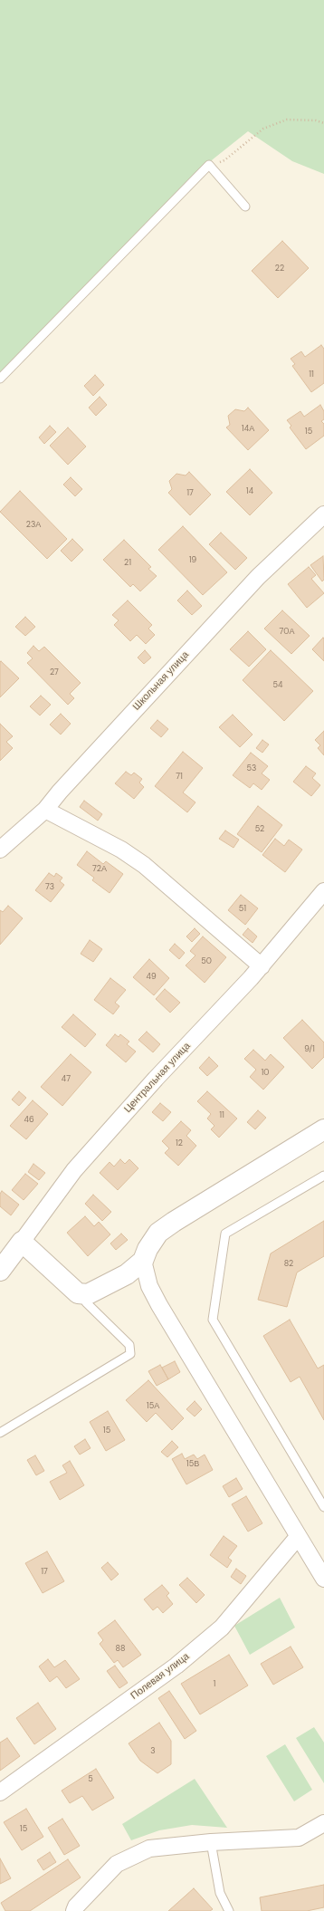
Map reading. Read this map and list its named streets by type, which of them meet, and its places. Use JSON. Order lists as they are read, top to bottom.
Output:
{
  "streets": {
    "street": ["Школьная улица", "Центральная улица", "Полевая улица"]
  },
  "house_numbers": [
    "22",
    "11",
    "14А",
    "15",
    "14",
    "17",
    "23А",
    "19",
    "21",
    "70А",
    "27",
    "54",
    "53",
    "71",
    "52",
    "72А",
    "73",
    "51",
    "50",
    "49",
    "9/1",
    "10",
    "47",
    "11",
    "46",
    "12",
    "82",
    "15А",
    "15",
    "15В",
    "17",
    "88",
    "1",
    "3",
    "5",
    "15"
  ]
}
